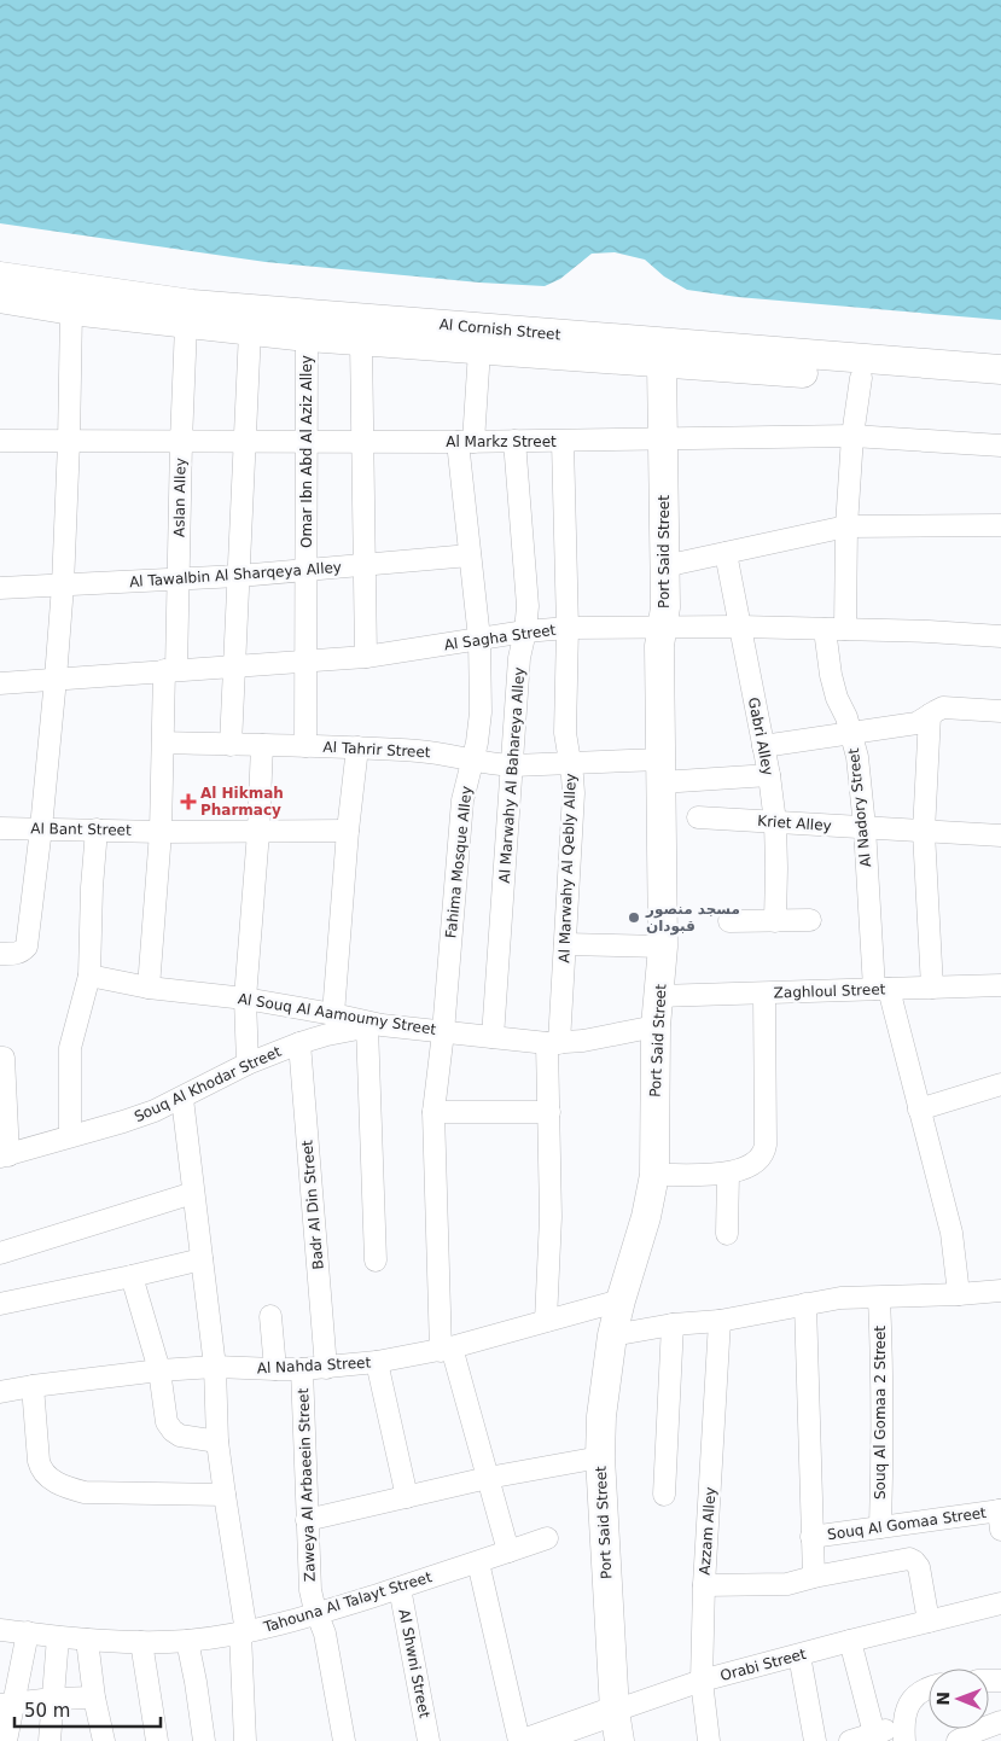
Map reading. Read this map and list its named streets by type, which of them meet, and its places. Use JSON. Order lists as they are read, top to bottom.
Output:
{
  "streets": {
    "main road": ["Al Cornish Street", "Port Said Street", "Orabi Street"],
    "street": [
      "Al Markz Street",
      "Omar Ibn Abd Al Aziz Alley",
      "Aslan Alley",
      "Al Tawalbin Al Sharqeya Alley",
      "Al Sagha Street",
      "Gabri Alley",
      "Al Tahrir Street",
      "Al Marwahy Al Bahareya Alley",
      "Al Nadory Street",
      "Kriet Alley",
      "Al Bant Street",
      "Fahima Mosque Alley",
      "Al Marwahy Al Qebly Alley",
      "Zaghloul Street",
      "Al Souq Al Aamoumy Street",
      "Souq Al Khodar Street",
      "Badr Al Din Street",
      "Al Nahda Street",
      "Souq Al Gomaa 2 Street",
      "Zaweya Al Arbaeein Street",
      "Souq Al Gomaa Street",
      "Azzam Alley",
      "Tahouna Al Talayt Street",
      "Al Shwni Street"
    ]
  },
  "crossings": [
    ["Al Cornish Street", "Omar Ibn Abd Al Aziz Alley"],
    ["Al Cornish Street", "Aslan Alley"],
    ["Al Cornish Street", "Port Said Street"],
    ["Al Cornish Street", "Al Nadory Street"],
    ["Al Cornish Street", "Fahima Mosque Alley"],
    ["Al Markz Street", "Omar Ibn Abd Al Aziz Alley"],
    ["Al Markz Street", "Aslan Alley"],
    ["Al Markz Street", "Port Said Street"],
    ["Al Markz Street", "Al Marwahy Al Bahareya Alley"],
    ["Al Markz Street", "Al Nadory Street"],
    ["Al Markz Street", "Fahima Mosque Alley"],
    ["Al Markz Street", "Al Marwahy Al Qebly Alley"],
    ["Omar Ibn Abd Al Aziz Alley", "Al Tawalbin Al Sharqeya Alley"],
    ["Omar Ibn Abd Al Aziz Alley", "Al Sagha Street"],
    ["Omar Ibn Abd Al Aziz Alley", "Al Tahrir Street"],
    ["Aslan Alley", "Al Tawalbin Al Sharqeya Alley"],
    ["Aslan Alley", "Al Sagha Street"],
    ["Aslan Alley", "Al Tahrir Street"],
    ["Aslan Alley", "Al Bant Street"],
    ["Aslan Alley", "Al Souq Al Aamoumy Street"],
    ["Port Said Street", "Al Sagha Street"],
    ["Port Said Street", "Al Tahrir Street"],
    ["Port Said Street", "Zaghloul Street"],
    ["Port Said Street", "Al Souq Al Aamoumy Street"],
    ["Port Said Street", "Al Nahda Street"],
    ["Port Said Street", "Orabi Street"],
    ["Al Tawalbin Al Sharqeya Alley", "Fahima Mosque Alley"],
    ["Al Sagha Street", "Gabri Alley"],
    ["Al Sagha Street", "Al Marwahy Al Bahareya Alley"],
    ["Al Sagha Street", "Al Nadory Street"],
    ["Al Sagha Street", "Fahima Mosque Alley"],
    ["Al Sagha Street", "Al Marwahy Al Qebly Alley"],
    ["Gabri Alley", "Al Tahrir Street"],
    ["Gabri Alley", "Kriet Alley"],
    ["Al Tahrir Street", "Al Marwahy Al Bahareya Alley"],
    ["Al Tahrir Street", "Fahima Mosque Alley"],
    ["Al Tahrir Street", "Al Marwahy Al Qebly Alley"],
    ["Al Marwahy Al Bahareya Alley", "Al Souq Al Aamoumy Street"],
    ["Al Nadory Street", "Kriet Alley"],
    ["Al Nadory Street", "Zaghloul Street"],
    ["Fahima Mosque Alley", "Al Souq Al Aamoumy Street"],
    ["Fahima Mosque Alley", "Al Nahda Street"],
    ["Fahima Mosque Alley", "Tahouna Al Talayt Street"],
    ["Al Marwahy Al Qebly Alley", "Al Souq Al Aamoumy Street"],
    ["Al Marwahy Al Qebly Alley", "Al Nahda Street"],
    ["Al Souq Al Aamoumy Street", "Souq Al Khodar Street"],
    ["Souq Al Khodar Street", "Badr Al Din Street"],
    ["Badr Al Din Street", "Al Nahda Street"],
    ["Al Nahda Street", "Zaweya Al Arbaeein Street"],
    ["Souq Al Gomaa 2 Street", "Souq Al Gomaa Street"],
    ["Zaweya Al Arbaeein Street", "Tahouna Al Talayt Street"],
    ["Azzam Alley", "Orabi Street"],
    ["Tahouna Al Talayt Street", "Al Shwni Street"]
  ],
  "places": {
    "health": ["Al Hikmah Pharmacy"],
    "other": ["مسجد منصور قبودان"]
  },
  "scale_bar": "50 m",
  "north": "left"
}
